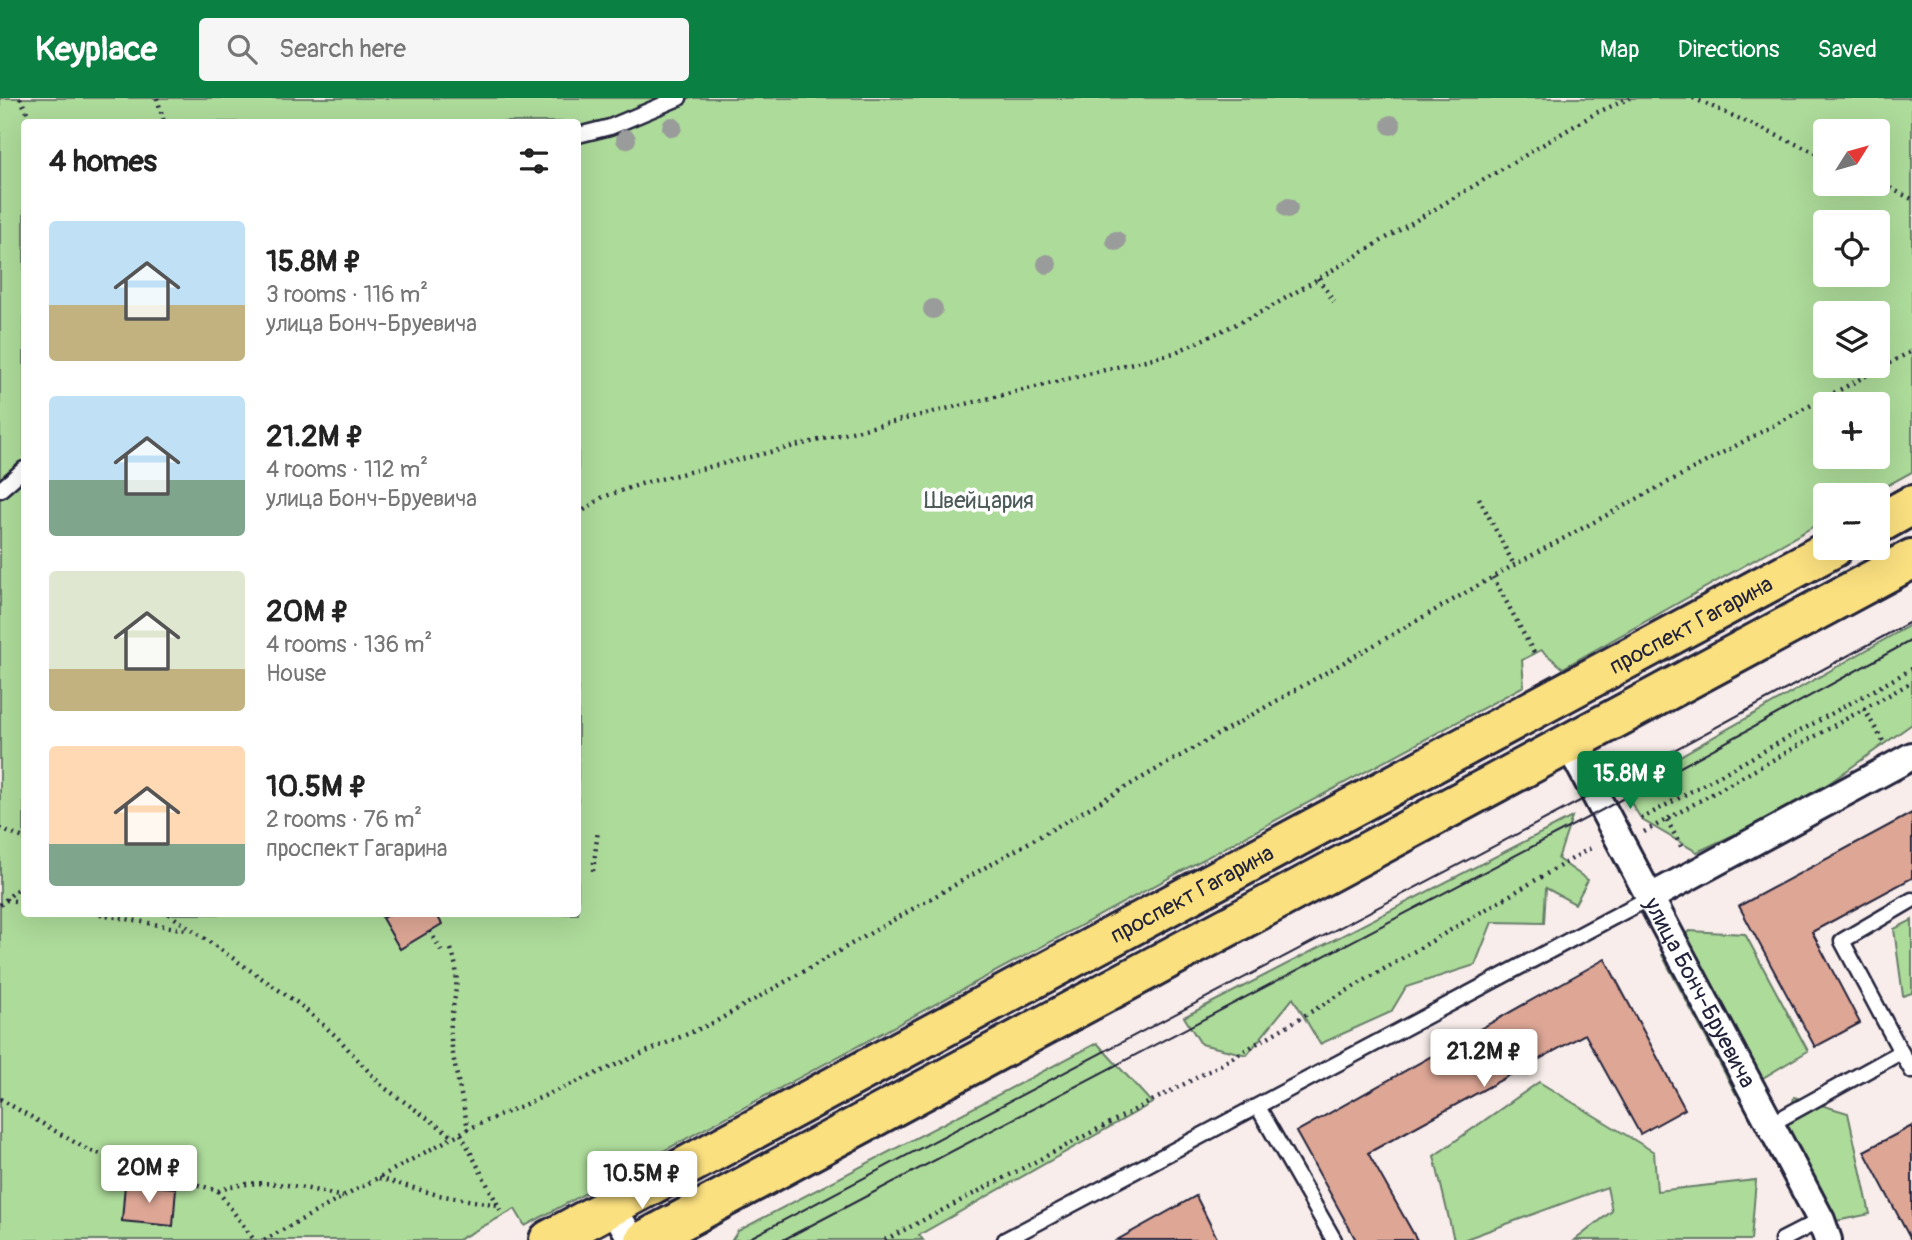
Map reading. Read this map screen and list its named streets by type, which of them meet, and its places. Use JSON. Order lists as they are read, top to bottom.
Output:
{
  "streets": {
    "main road": ["проспект Гагарина"],
    "street": ["улица Бонч-Бруевича"]
  },
  "crossings": [
    ["проспект Гагарина", "улица Бонч-Бруевича"]
  ],
  "parks": ["Швейцария"],
  "north": "top right",
  "page": {
    "header": "Keyplace",
    "search": "Search here",
    "nav": ["Map", "Directions", "Saved"],
    "map_buttons": ["+", "−"],
    "heading": "4 homes",
    "list": [
      {
        "name": "15.8M ₽",
        "note": "3 rooms · 116 m² · улица Бонч-Бруевича"
      },
      {
        "name": "21.2M ₽",
        "note": "4 rooms · 112 m² · улица Бонч-Бруевича"
      },
      {
        "name": "20M ₽",
        "note": "4 rooms · 136 m² · House"
      },
      {
        "name": "10.5M ₽",
        "note": "2 rooms · 76 m² · проспект Гагарина"
      }
    ],
    "price": [
      "15.8M ₽",
      "21.2M ₽",
      "20M ₽",
      "10.5M ₽"
    ]
  }
}
